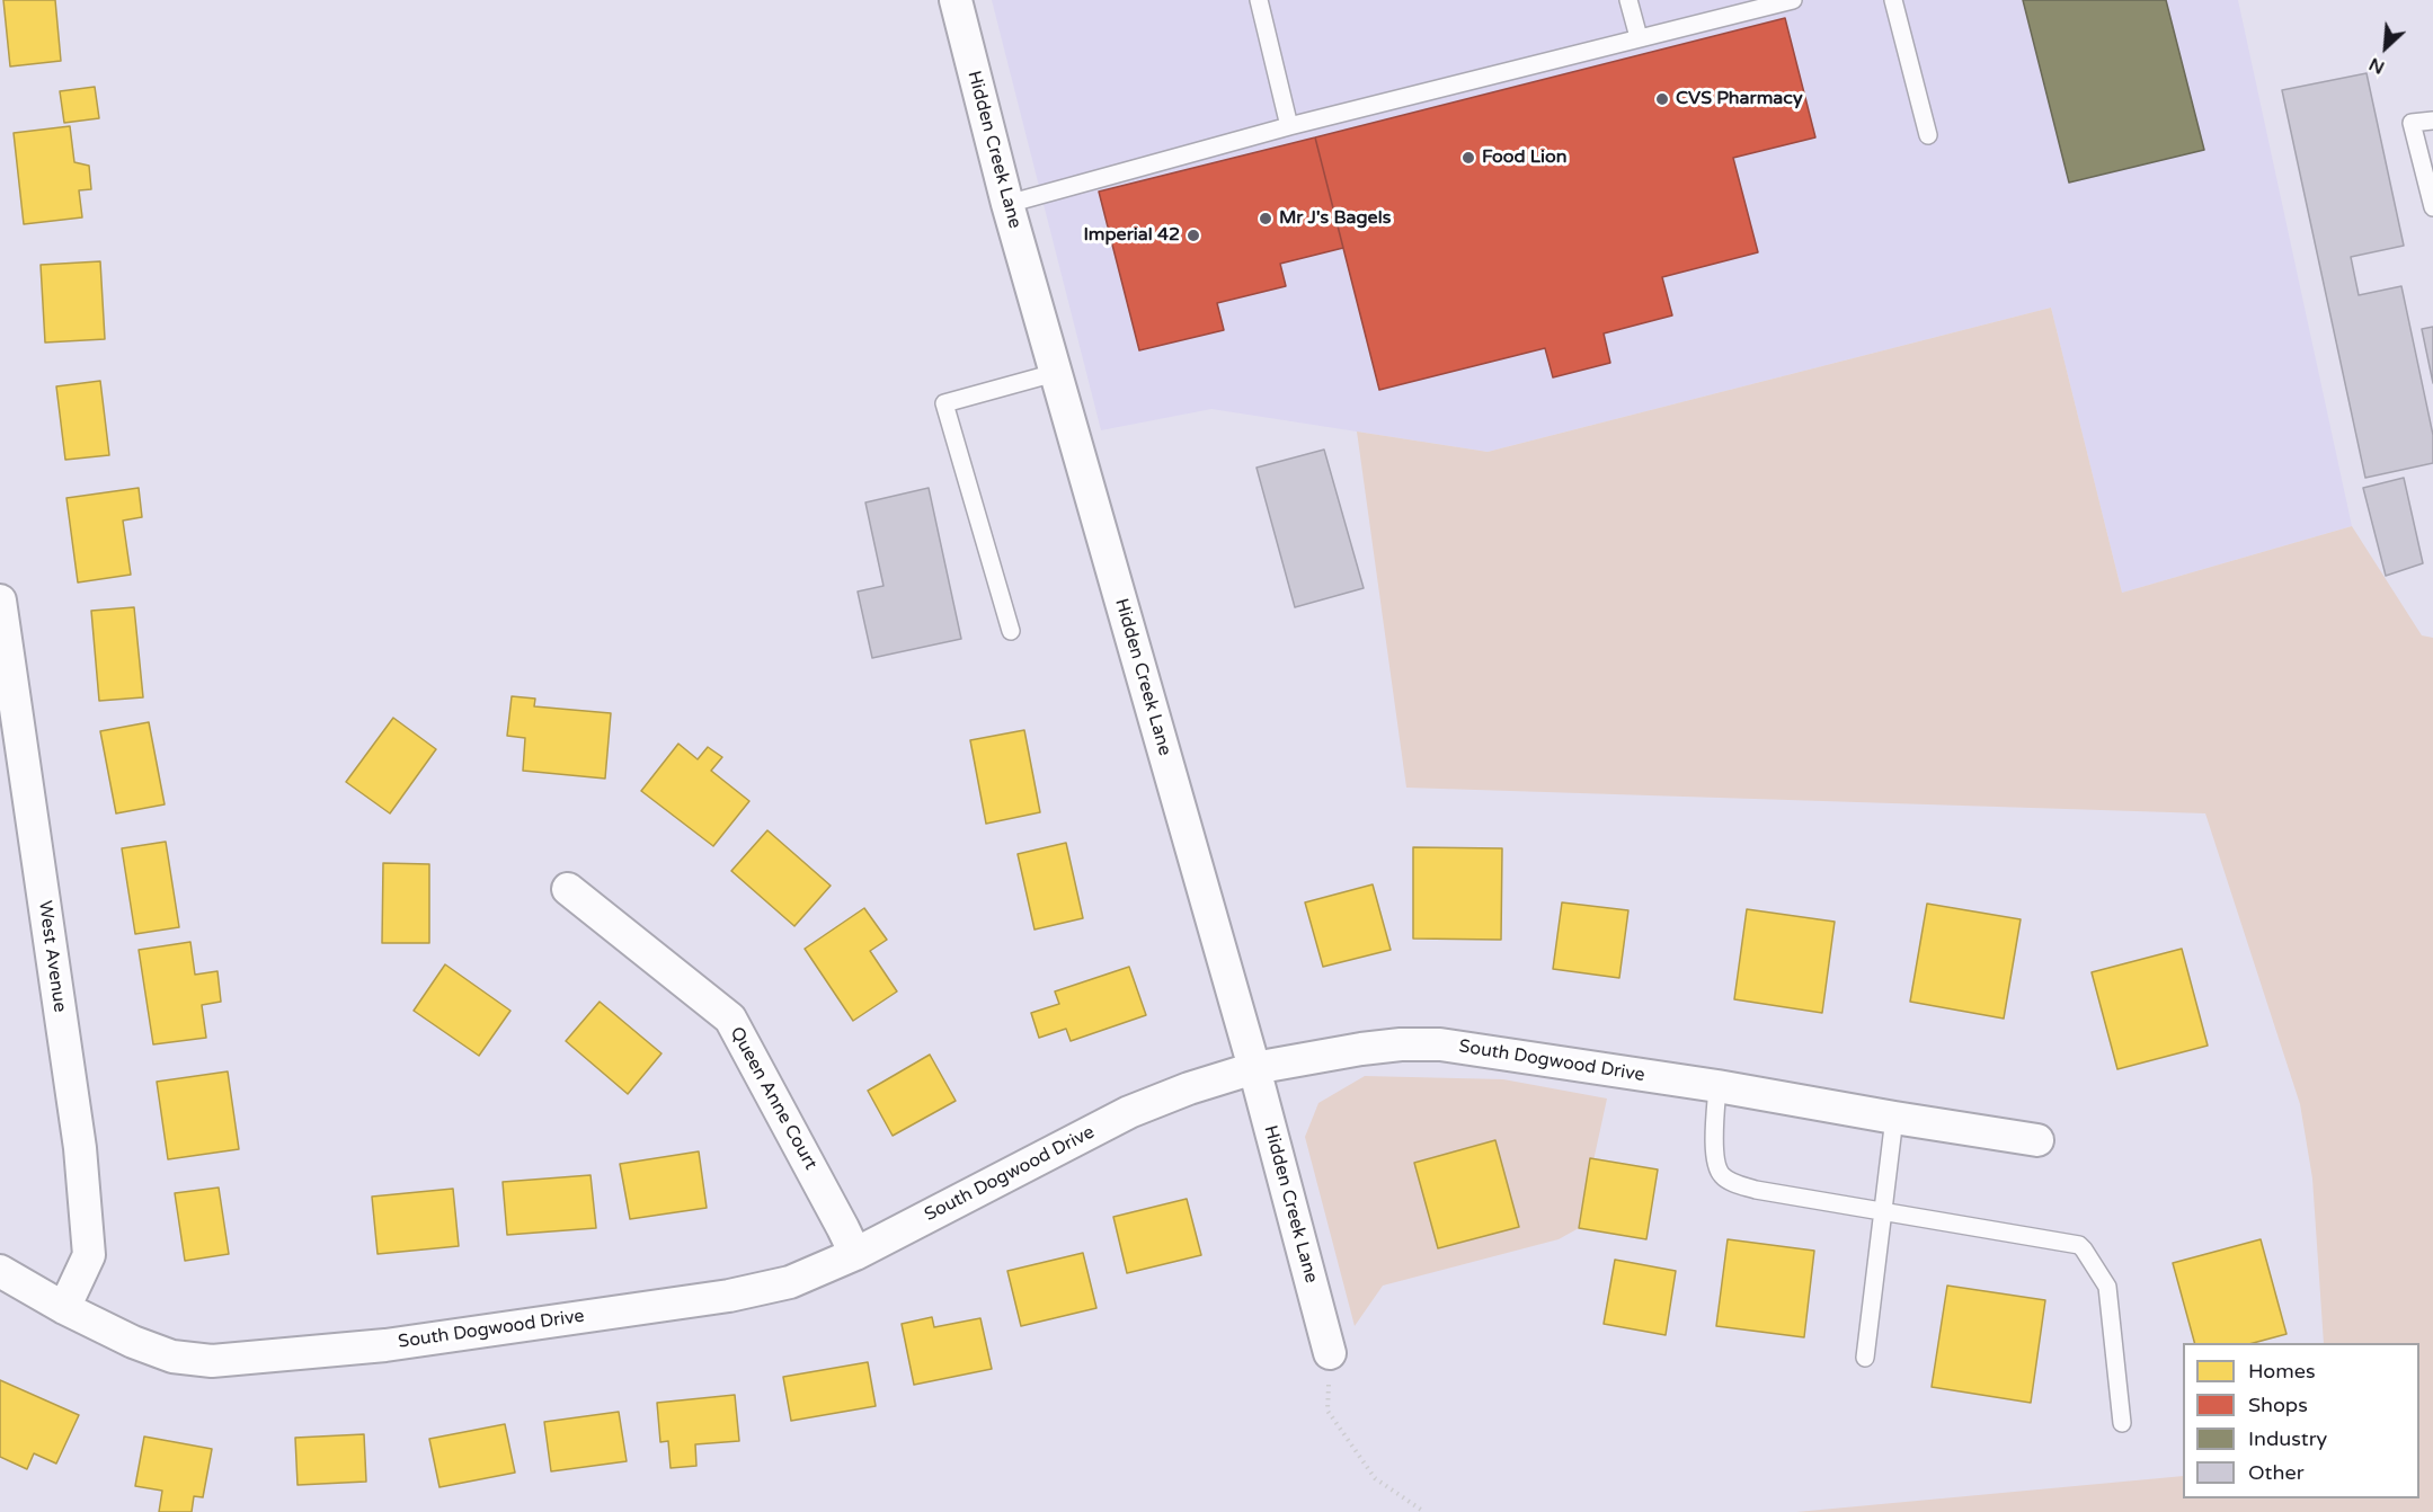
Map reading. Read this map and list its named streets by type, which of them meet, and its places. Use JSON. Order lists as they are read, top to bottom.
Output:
{
  "streets": {
    "street": [
      "Hidden Creek Lane",
      "West Avenue",
      "South Dogwood Drive",
      "Queen Anne Court"
    ]
  },
  "crossings": [
    ["Hidden Creek Lane", "South Dogwood Drive"],
    ["West Avenue", "South Dogwood Drive"],
    ["South Dogwood Drive", "Queen Anne Court"]
  ],
  "places": [
    "CVS Pharmacy",
    "Food Lion",
    "Mr J's Bagels",
    "Imperial 42"
  ],
  "legend": [
    "Homes",
    "Shops",
    "Industry",
    "Other"
  ],
  "north": "bottom left"
}
